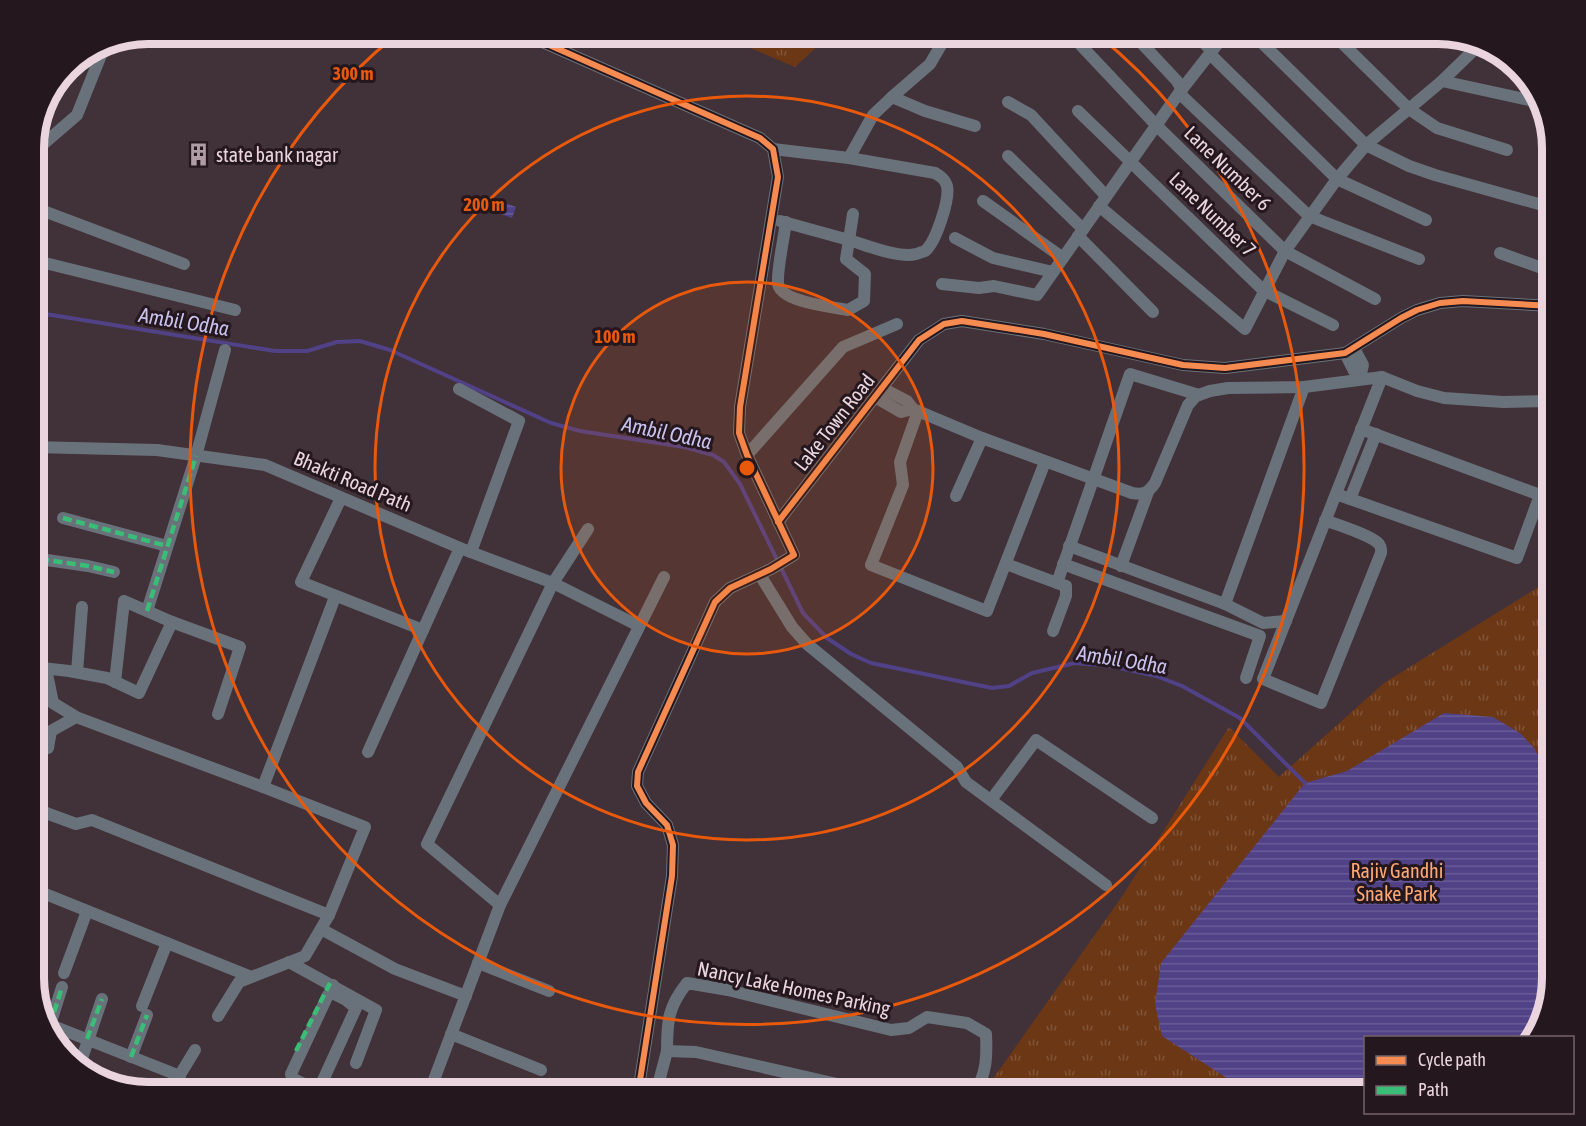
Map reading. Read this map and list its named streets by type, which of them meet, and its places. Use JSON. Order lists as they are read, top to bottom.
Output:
{
  "streets": {
    "street": [
      "Lane Number 6",
      "Lane Number 7",
      "Lake Town Road",
      "Bhakti Road Path",
      "Nancy Lake Homes Parking"
    ]
  },
  "water": ["Ambil Odha"],
  "parks": ["Rajiv Gandhi Snake Park"],
  "places": {
    "building": ["state bank nagar"]
  },
  "legend": ["Cycle path", "Path"],
  "rings": ["300 m", "200 m", "100 m"]
}
